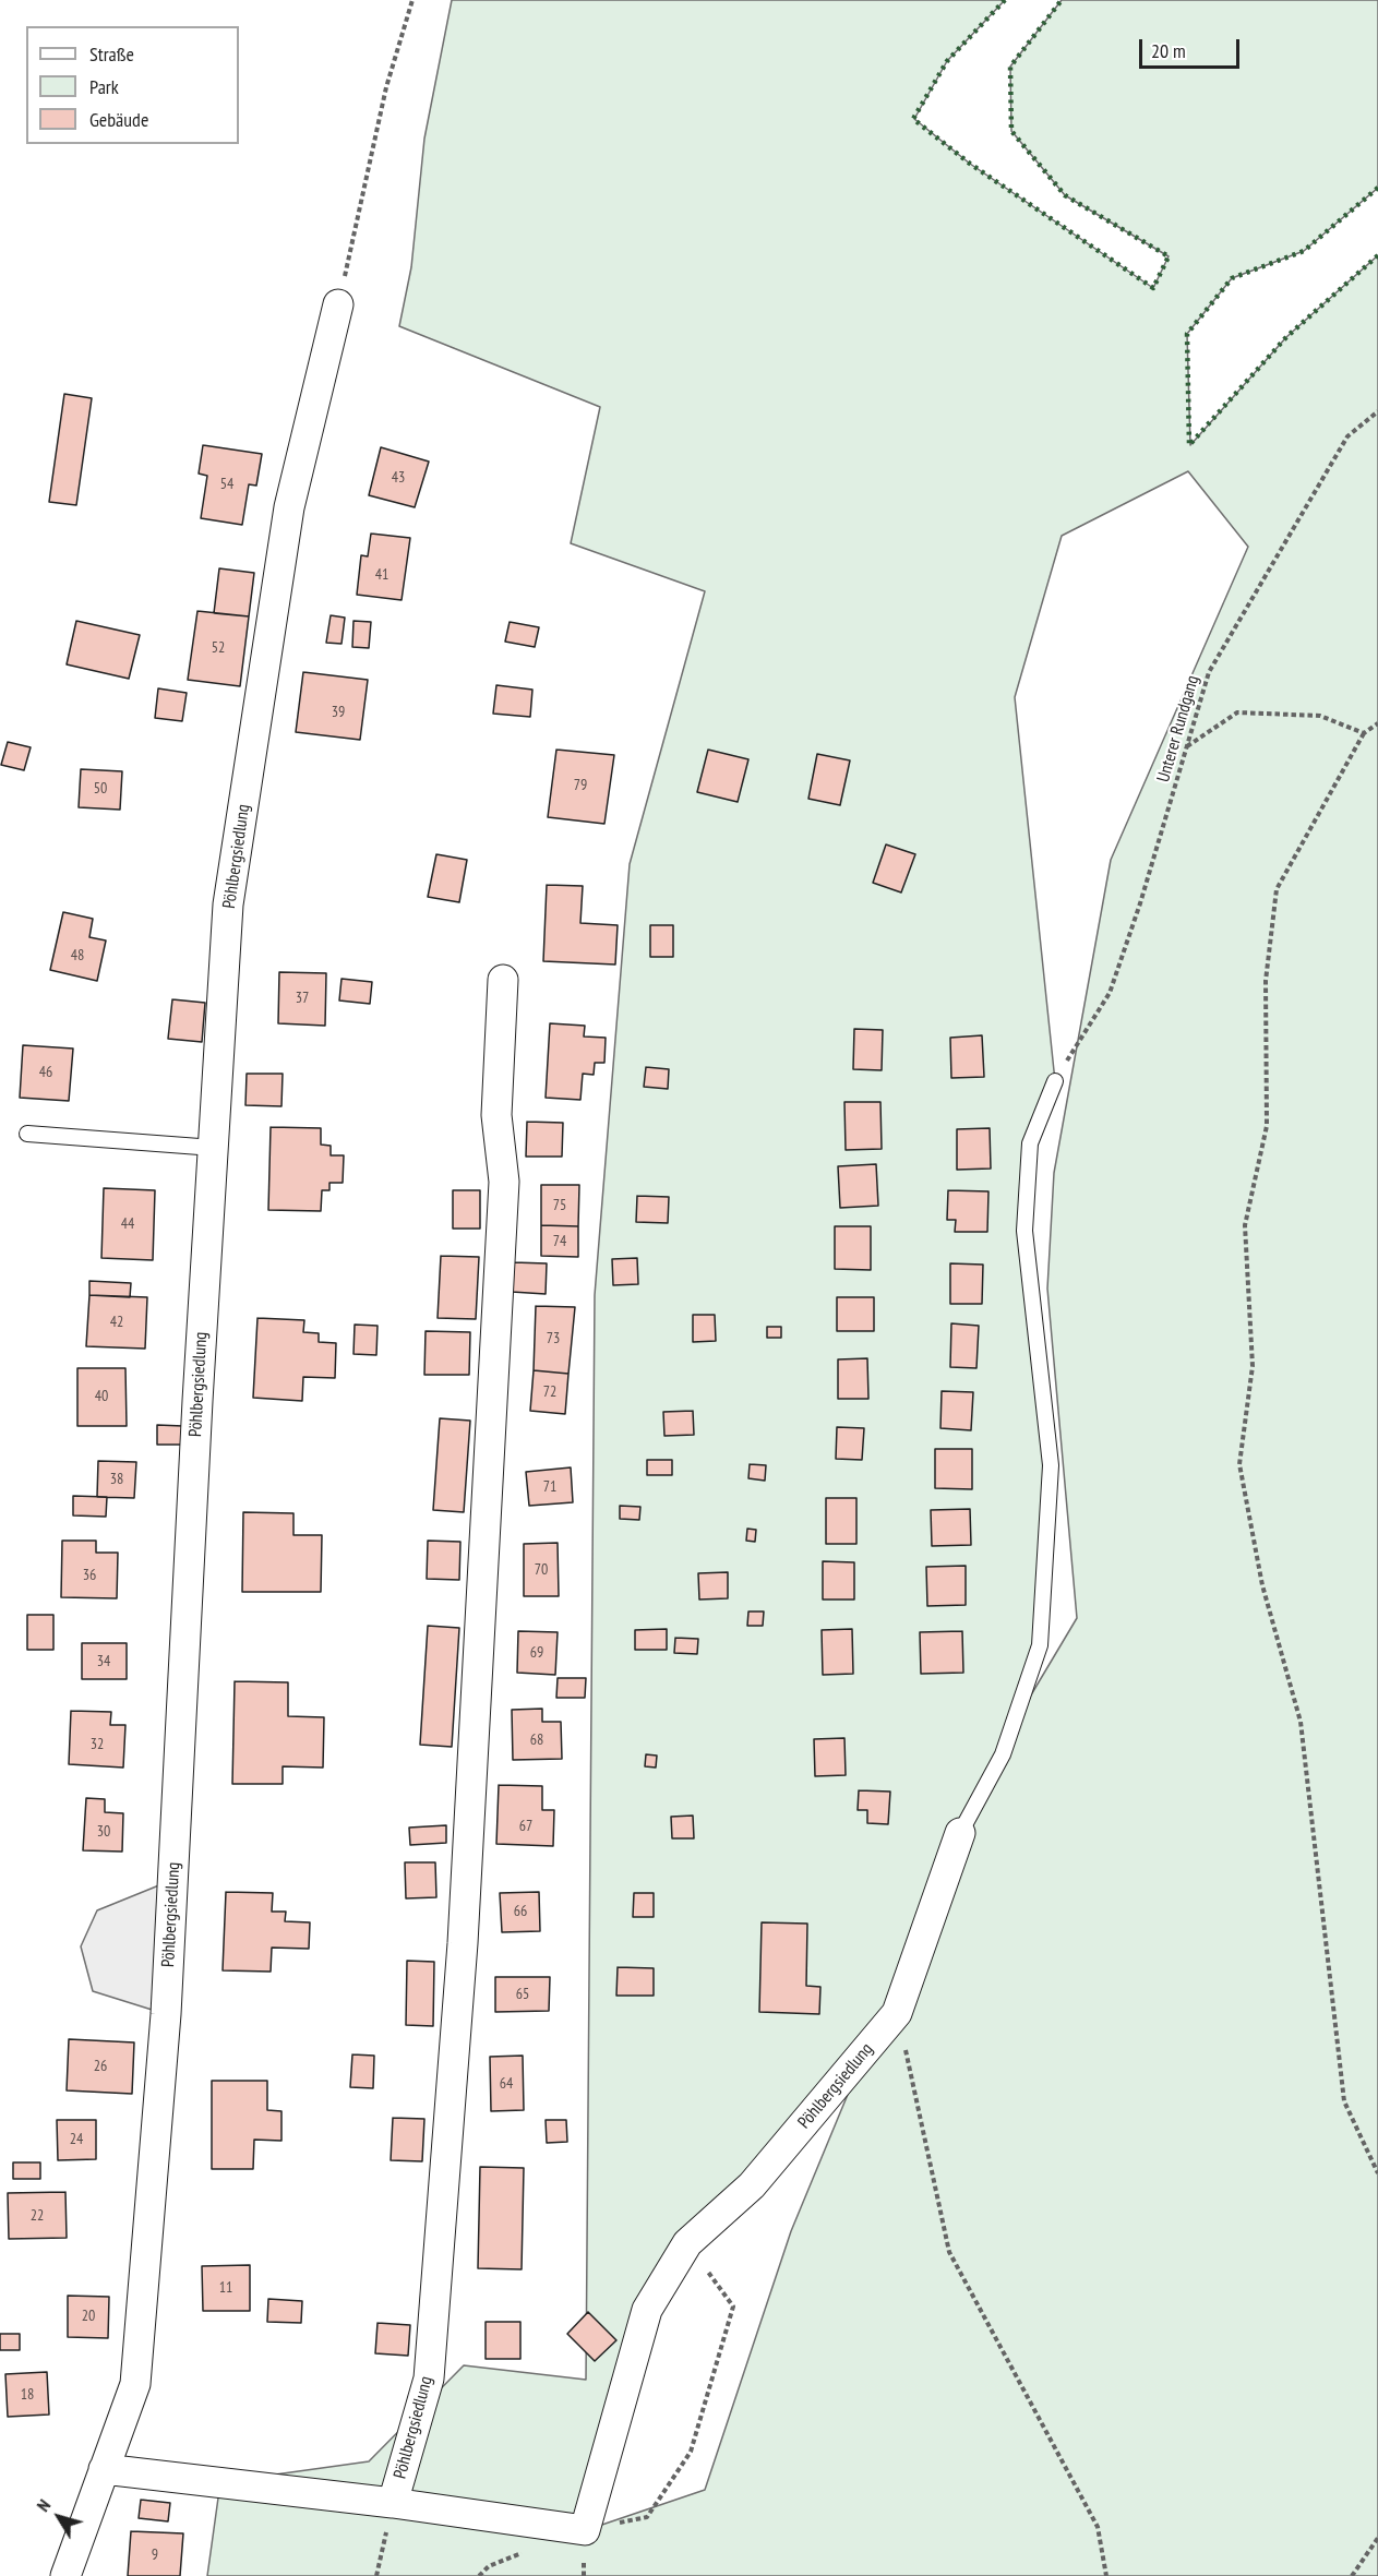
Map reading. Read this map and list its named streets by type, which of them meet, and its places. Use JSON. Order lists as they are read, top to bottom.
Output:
{
  "streets": {
    "street": ["Pöhlbergsiedlung"],
    "path": ["Unterer Rundgang"]
  },
  "house_numbers": [
    "43",
    "54",
    "41",
    "52",
    "39",
    "79",
    "50",
    "48",
    "37",
    "46",
    "75",
    "44",
    "74",
    "42",
    "73",
    "72",
    "40",
    "38",
    "71",
    "70",
    "36",
    "69",
    "34",
    "68",
    "32",
    "67",
    "30",
    "66",
    "65",
    "26",
    "64",
    "24",
    "22",
    "11",
    "20",
    "18",
    "9"
  ],
  "legend": ["Straße", "Park", "Gebäude"],
  "scale_bar": "20 m",
  "north": "top left"
}
